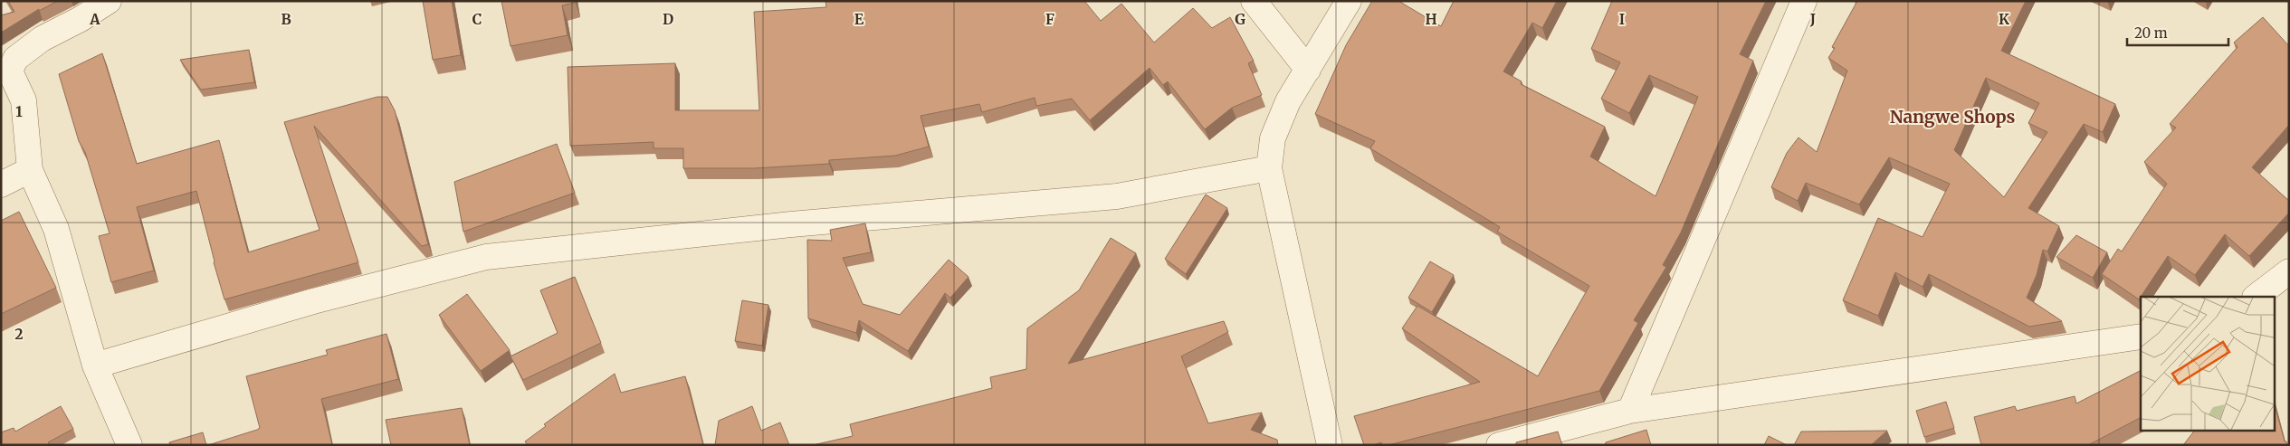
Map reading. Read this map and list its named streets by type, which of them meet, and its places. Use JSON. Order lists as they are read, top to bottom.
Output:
{
  "districts": ["Nangwe Shops"],
  "scale_bar": "20 m",
  "grid": {
    "columns": [
      "A",
      "B",
      "C",
      "D",
      "E",
      "F",
      "G",
      "H",
      "I",
      "J",
      "K"
    ],
    "rows": ["1", "2"]
  }
}
